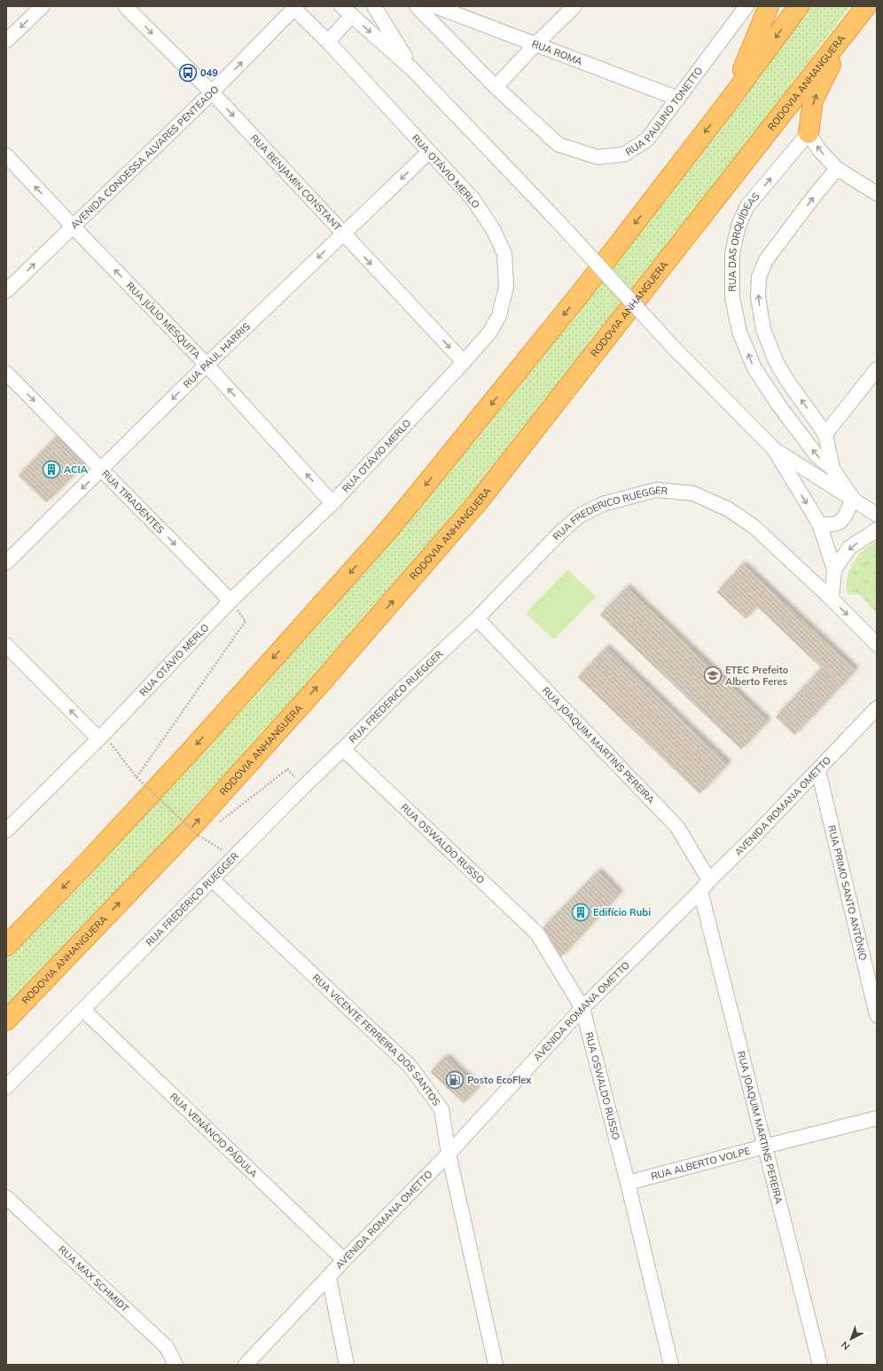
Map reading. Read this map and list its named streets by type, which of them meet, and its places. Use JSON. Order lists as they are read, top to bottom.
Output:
{
  "streets": {
    "highway": ["RODOVIA ANHANGUERA"],
    "street": [
      "RUA ROMA",
      "RUA PAULINO TONETTO",
      "AVENIDA CONDESSA ALVARES PENTEADO",
      "RUA OTÁVIO MERLO",
      "RUA BENJAMIN CONSTANT",
      "RUA DAS ORQUÍDEAS",
      "RUA JÚLIO MESQUITA",
      "RUA PAUL HARRIS",
      "RUA TIRADENTES",
      "RUA FREDERICO RUEGGER",
      "RUA JOAQUIM MARTINS PEREIRA",
      "AVENIDA ROMANA OMETTO",
      "RUA OSWALDO RUSSO",
      "RUA PRIMO SANTO ANTÔNIO",
      "RUA VICENTE FERREIRA DOS SANTOS",
      "RUA VENÂNCIO PÁDULA",
      "RUA ALBERTO VOLPE",
      "RUA MAX SCHMIDT"
    ]
  },
  "crossings": [
    ["RUA ROMA", "RUA PAULINO TONETTO"],
    ["AVENIDA CONDESSA ALVARES PENTEADO", "RUA OTÁVIO MERLO"],
    ["AVENIDA CONDESSA ALVARES PENTEADO", "RUA BENJAMIN CONSTANT"],
    ["AVENIDA CONDESSA ALVARES PENTEADO", "RUA JÚLIO MESQUITA"],
    ["RUA OTÁVIO MERLO", "RUA BENJAMIN CONSTANT"],
    ["RUA OTÁVIO MERLO", "RUA JÚLIO MESQUITA"],
    ["RUA OTÁVIO MERLO", "RUA PAUL HARRIS"],
    ["RUA OTÁVIO MERLO", "RUA TIRADENTES"],
    ["RUA BENJAMIN CONSTANT", "RUA PAUL HARRIS"],
    ["RUA JÚLIO MESQUITA", "RUA PAUL HARRIS"],
    ["RUA PAUL HARRIS", "RUA TIRADENTES"],
    ["RUA FREDERICO RUEGGER", "RUA JOAQUIM MARTINS PEREIRA"],
    ["RUA FREDERICO RUEGGER", "RUA OSWALDO RUSSO"],
    ["RUA FREDERICO RUEGGER", "RUA VICENTE FERREIRA DOS SANTOS"],
    ["RUA FREDERICO RUEGGER", "RUA VENÂNCIO PÁDULA"],
    ["RUA JOAQUIM MARTINS PEREIRA", "AVENIDA ROMANA OMETTO"],
    ["RUA JOAQUIM MARTINS PEREIRA", "RUA ALBERTO VOLPE"],
    ["AVENIDA ROMANA OMETTO", "RUA OSWALDO RUSSO"],
    ["AVENIDA ROMANA OMETTO", "RUA PRIMO SANTO ANTÔNIO"],
    ["AVENIDA ROMANA OMETTO", "RUA VICENTE FERREIRA DOS SANTOS"],
    ["AVENIDA ROMANA OMETTO", "RUA VENÂNCIO PÁDULA"],
    ["RUA OSWALDO RUSSO", "RUA ALBERTO VOLPE"]
  ],
  "one_way": [
    "AVENIDA CONDESSA ALVARES PENTEADO",
    "RUA BENJAMIN CONSTANT",
    "RUA DAS ORQUÍDEAS",
    "RUA JÚLIO MESQUITA",
    "RUA PAUL HARRIS",
    "RUA TIRADENTES"
  ],
  "places": {
    "bus stop": ["049"],
    "building": ["ACIA", "Edifício Rubi"],
    "school or university": ["ETEC Prefeito Alberto Feres"],
    "fuel station": ["Posto EcoFlex"]
  },
  "north": "bottom left"
}
